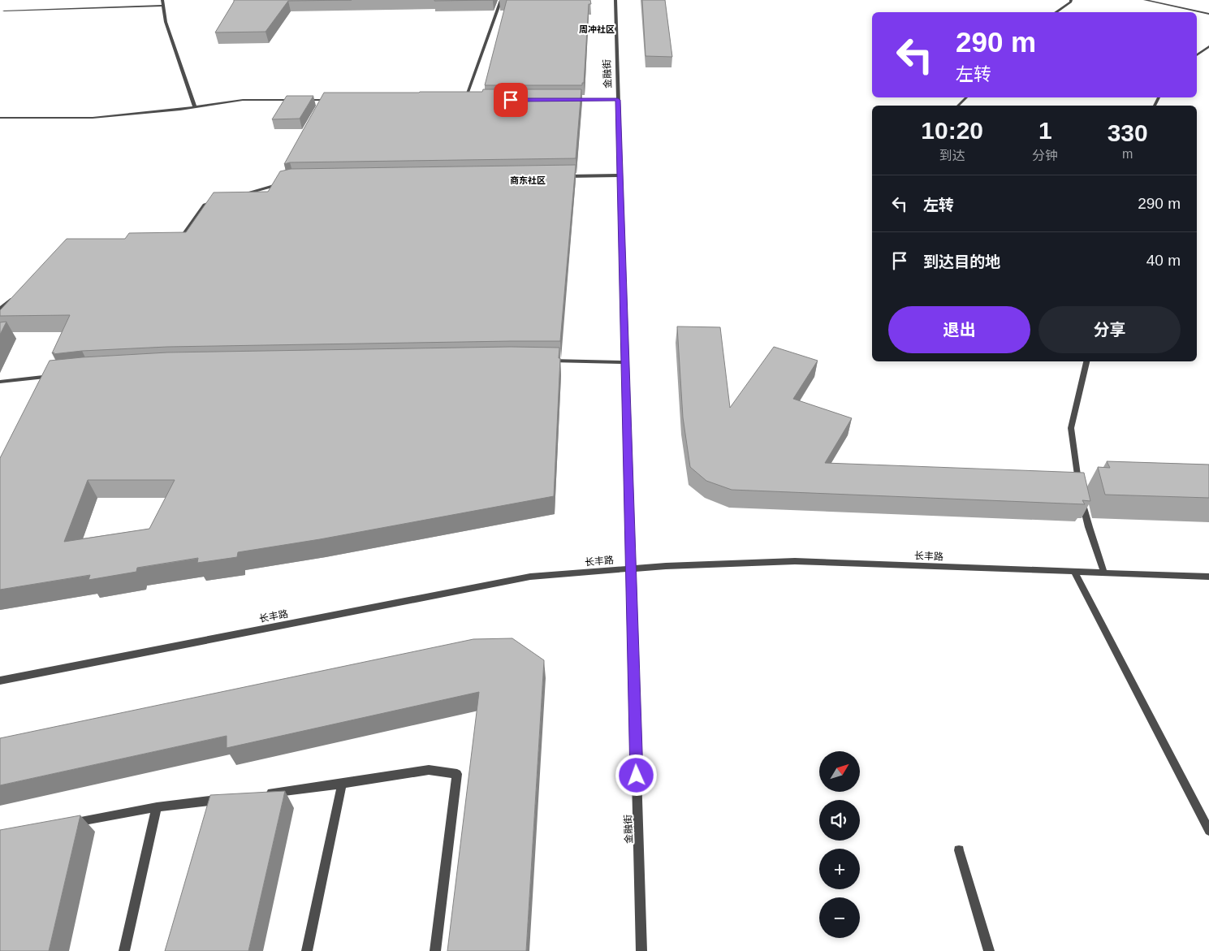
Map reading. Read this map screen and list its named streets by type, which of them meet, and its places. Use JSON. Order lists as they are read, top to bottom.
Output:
{
  "streets": {
    "street": ["金融街", "长丰路"]
  },
  "crossings": [
    ["金融街", "长丰路"]
  ],
  "districts": ["周冲社区", "商东社区"],
  "north": "top right",
  "page": {
    "turn": ["290 m", "左转"],
    "eta": [
      "10:20",
      "到达",
      "1",
      "分钟",
      "330",
      "m"
    ],
    "list": [
      {
        "name": "左转",
        "value": "290 m"
      },
      {
        "name": "到达目的地",
        "value": "40 m"
      }
    ],
    "buttons": ["退出", "分享"],
    "map_buttons": ["+", "−"]
  }
}
